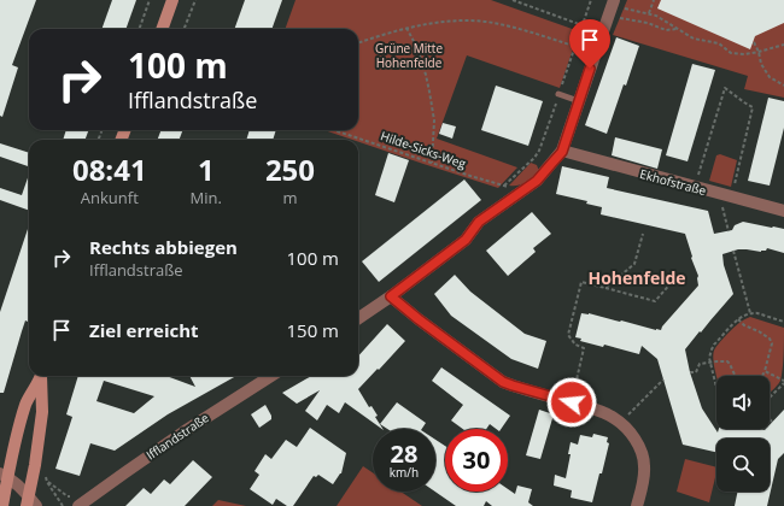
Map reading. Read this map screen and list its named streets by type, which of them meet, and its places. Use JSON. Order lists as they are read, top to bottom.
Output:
{
  "streets": {
    "street": ["Ekhofstraße", "Ifflandstraße"],
    "path": ["Hilde-Sicks-Weg"]
  },
  "districts": ["Hohenfelde"],
  "parks": ["Grüne Mitte Hohenfelde"],
  "page": {
    "turn": ["100 m", "Ifflandstraße"],
    "eta": [
      "08:41",
      "Ankunft",
      "1",
      "Min.",
      "250",
      "m"
    ],
    "list": [
      {
        "name": "Rechts abbiegen",
        "note": "Ifflandstraße",
        "value": "100 m"
      },
      {
        "name": "Ziel erreicht",
        "value": "150 m"
      }
    ],
    "speed": "28 km/h",
    "limit": "30"
  }
}
